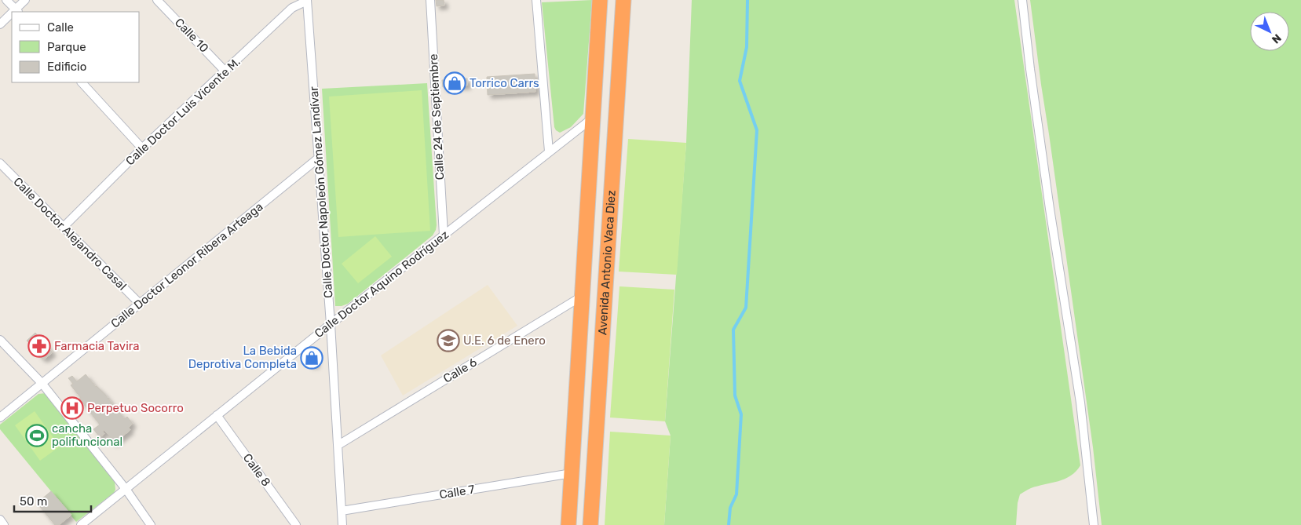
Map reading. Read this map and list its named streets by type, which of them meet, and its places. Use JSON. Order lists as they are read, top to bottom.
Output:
{
  "streets": {
    "highway": ["Avenida Antonio Vaca Diez"],
    "street": [
      "Calle 10",
      "Calle Doctor Luis Vicente M.",
      "Calle 24 de Septiembre",
      "Calle Doctor Napoleón Gómez Landívar",
      "Calle Doctor Alejandro Casal",
      "Calle Doctor Leonor Ribera Arteaga",
      "Calle Doctor Aquino Rodríguez",
      "Calle 6",
      "Calle 8",
      "Calle 7"
    ]
  },
  "crossings": [
    ["Calle 10", "Calle Doctor Luis Vicente M."],
    ["Calle Doctor Luis Vicente M.", "Calle Doctor Napoleón Gómez Landívar"],
    ["Calle Doctor Luis Vicente M.", "Calle Doctor Alejandro Casal"],
    ["Calle 24 de Septiembre", "Calle Doctor Aquino Rodríguez"],
    ["Calle Doctor Napoleón Gómez Landívar", "Calle Doctor Leonor Ribera Arteaga"],
    ["Calle Doctor Napoleón Gómez Landívar", "Calle Doctor Aquino Rodríguez"],
    ["Calle Doctor Napoleón Gómez Landívar", "Calle 6"],
    ["Calle Doctor Napoleón Gómez Landívar", "Calle 7"],
    ["Calle Doctor Alejandro Casal", "Calle Doctor Leonor Ribera Arteaga"],
    ["Avenida Antonio Vaca Diez", "Calle Doctor Aquino Rodríguez"],
    ["Avenida Antonio Vaca Diez", "Calle 6"],
    ["Avenida Antonio Vaca Diez", "Calle 7"],
    ["Calle Doctor Aquino Rodríguez", "Calle 8"]
  ],
  "places": {
    "shop": ["Torrico Carrs", "La Bebida Deprotiva Completa"],
    "school or university": ["U.E. 6 de Enero"],
    "pharmacy": ["Farmacia Tavira"],
    "hospital": ["Perpetuo Socorro"],
    "sports": ["cancha polifuncional"]
  },
  "legend": ["Calle", "Parque", "Edificio"],
  "scale_bar": "50 m",
  "north": "bottom right"
}
